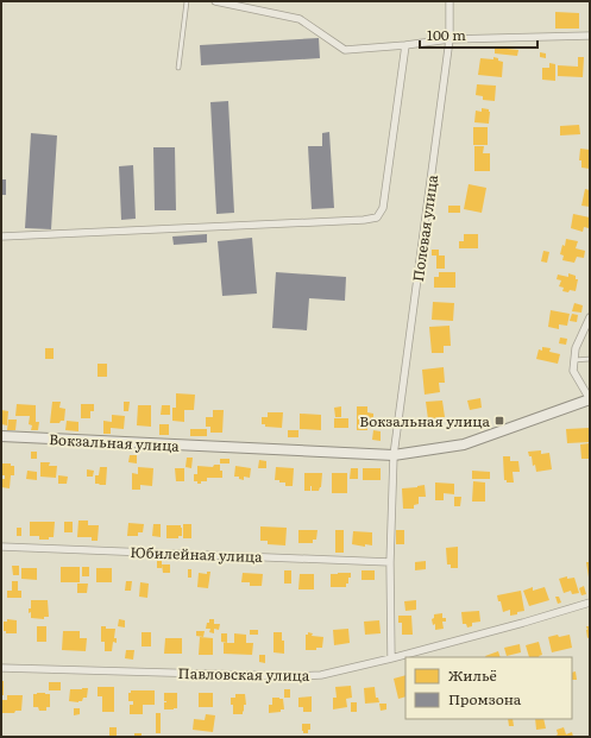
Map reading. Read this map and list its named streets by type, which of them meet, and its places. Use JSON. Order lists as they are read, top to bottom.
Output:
{
  "streets": {
    "street": [
      "Полевая улица",
      "Вокзальная улица",
      "Юбилейная улица",
      "Павловская улица"
    ]
  },
  "crossings": [
    ["Полевая улица", "Вокзальная улица"],
    ["Полевая улица", "Юбилейная улица"],
    ["Полевая улица", "Павловская улица"]
  ],
  "places": {
    "transit": ["Вокзальная улица"]
  },
  "legend": ["Жильё", "Промзона"],
  "scale_bar": "100 m"
}
